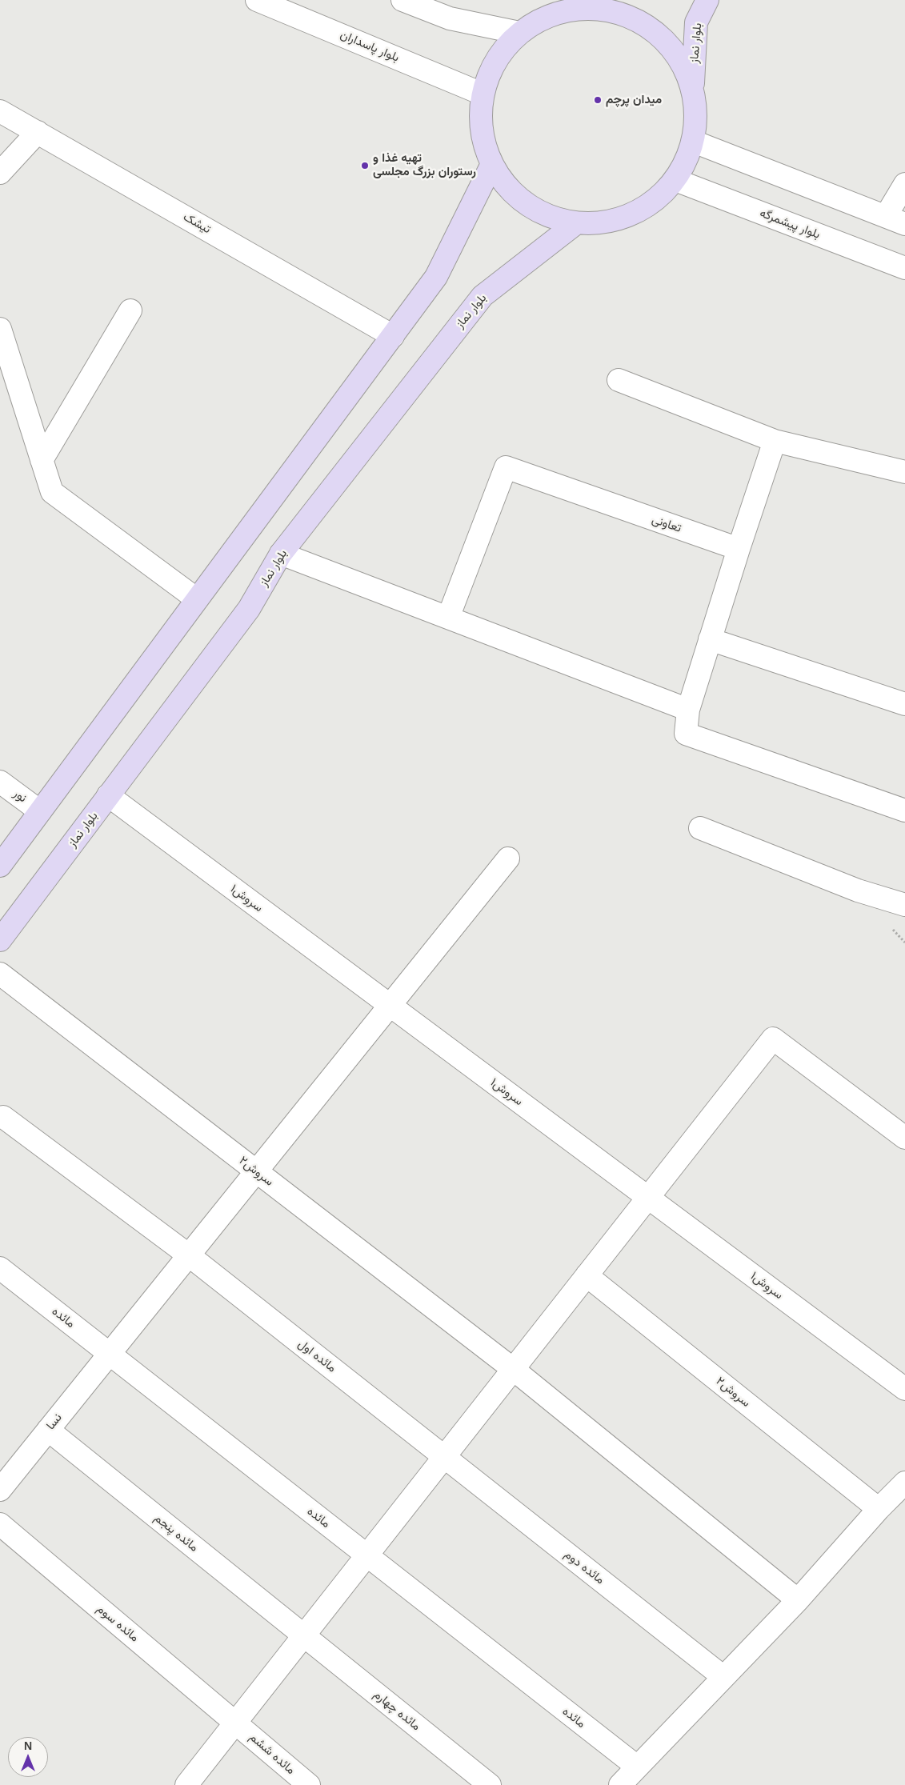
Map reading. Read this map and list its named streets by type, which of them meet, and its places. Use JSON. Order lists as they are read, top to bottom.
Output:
{
  "streets": {
    "main road": ["بلوار نماز"],
    "street": [
      "بلوار پاسداران",
      "تیشک",
      "بلوار پیشمرگه",
      "تعاونی",
      "نور",
      "سروش۱",
      "سروش۲",
      "مائده",
      "مائده اول",
      "نسا",
      "مائده پنجم",
      "مائده دوم",
      "مائده سوم",
      "مائده چهارم",
      "مائده ششم"
    ]
  },
  "crossings": [
    ["بلوار نماز", "سروش۱"],
    ["سروش۱", "نسا"],
    ["سروش۲", "نسا"],
    ["مائده", "نسا"],
    ["مائده اول", "نسا"],
    ["مائده اول", "مائده دوم"],
    ["نسا", "مائده پنجم"],
    ["مائده پنجم", "مائده چهارم"],
    ["مائده سوم", "مائده ششم"]
  ],
  "places": ["میدان پرچم", "تهیه غذا و رستوران بزرگ مجلسی"],
  "north": "top"
}
